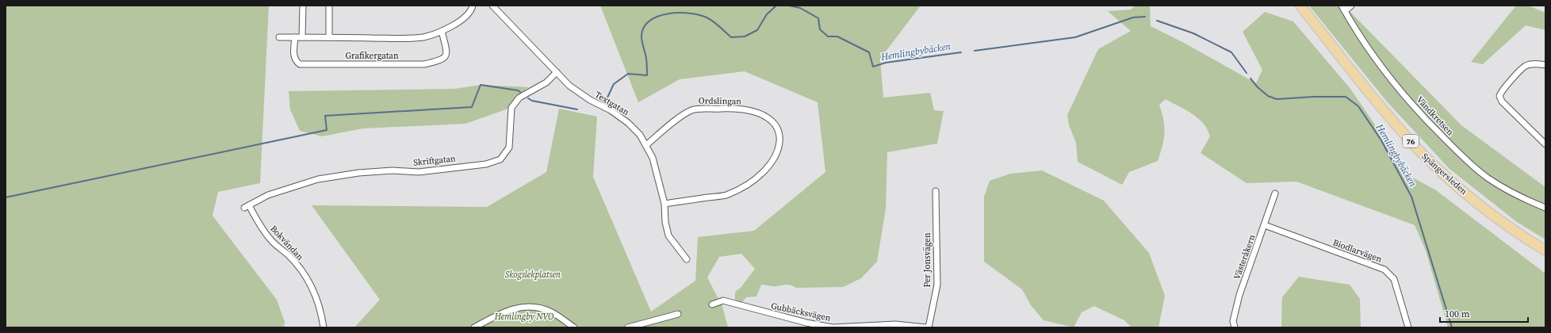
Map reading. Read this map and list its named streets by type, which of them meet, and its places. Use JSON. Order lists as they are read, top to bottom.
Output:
{
  "streets": {
    "main road": ["76", "Spängersleden"],
    "street": [
      "Grafikergatan",
      "Ordslingan",
      "Textgatan",
      "Vändkretsen",
      "Skriftgatan",
      "Bokvändan",
      "Biodlarvägen",
      "Västeråkern",
      "Per Jonsvägen",
      "Gubbäcksvägen"
    ]
  },
  "crossings": [
    ["Ordslingan", "Textgatan"],
    ["Textgatan", "Skriftgatan"],
    ["Skriftgatan", "Bokvändan"],
    ["Biodlarvägen", "Västeråkern"]
  ],
  "water": ["Hemlingbybäcken"],
  "parks": ["Skogslekplatsen", "Hemlingby NVO"],
  "scale_bar": "100 m"
}
